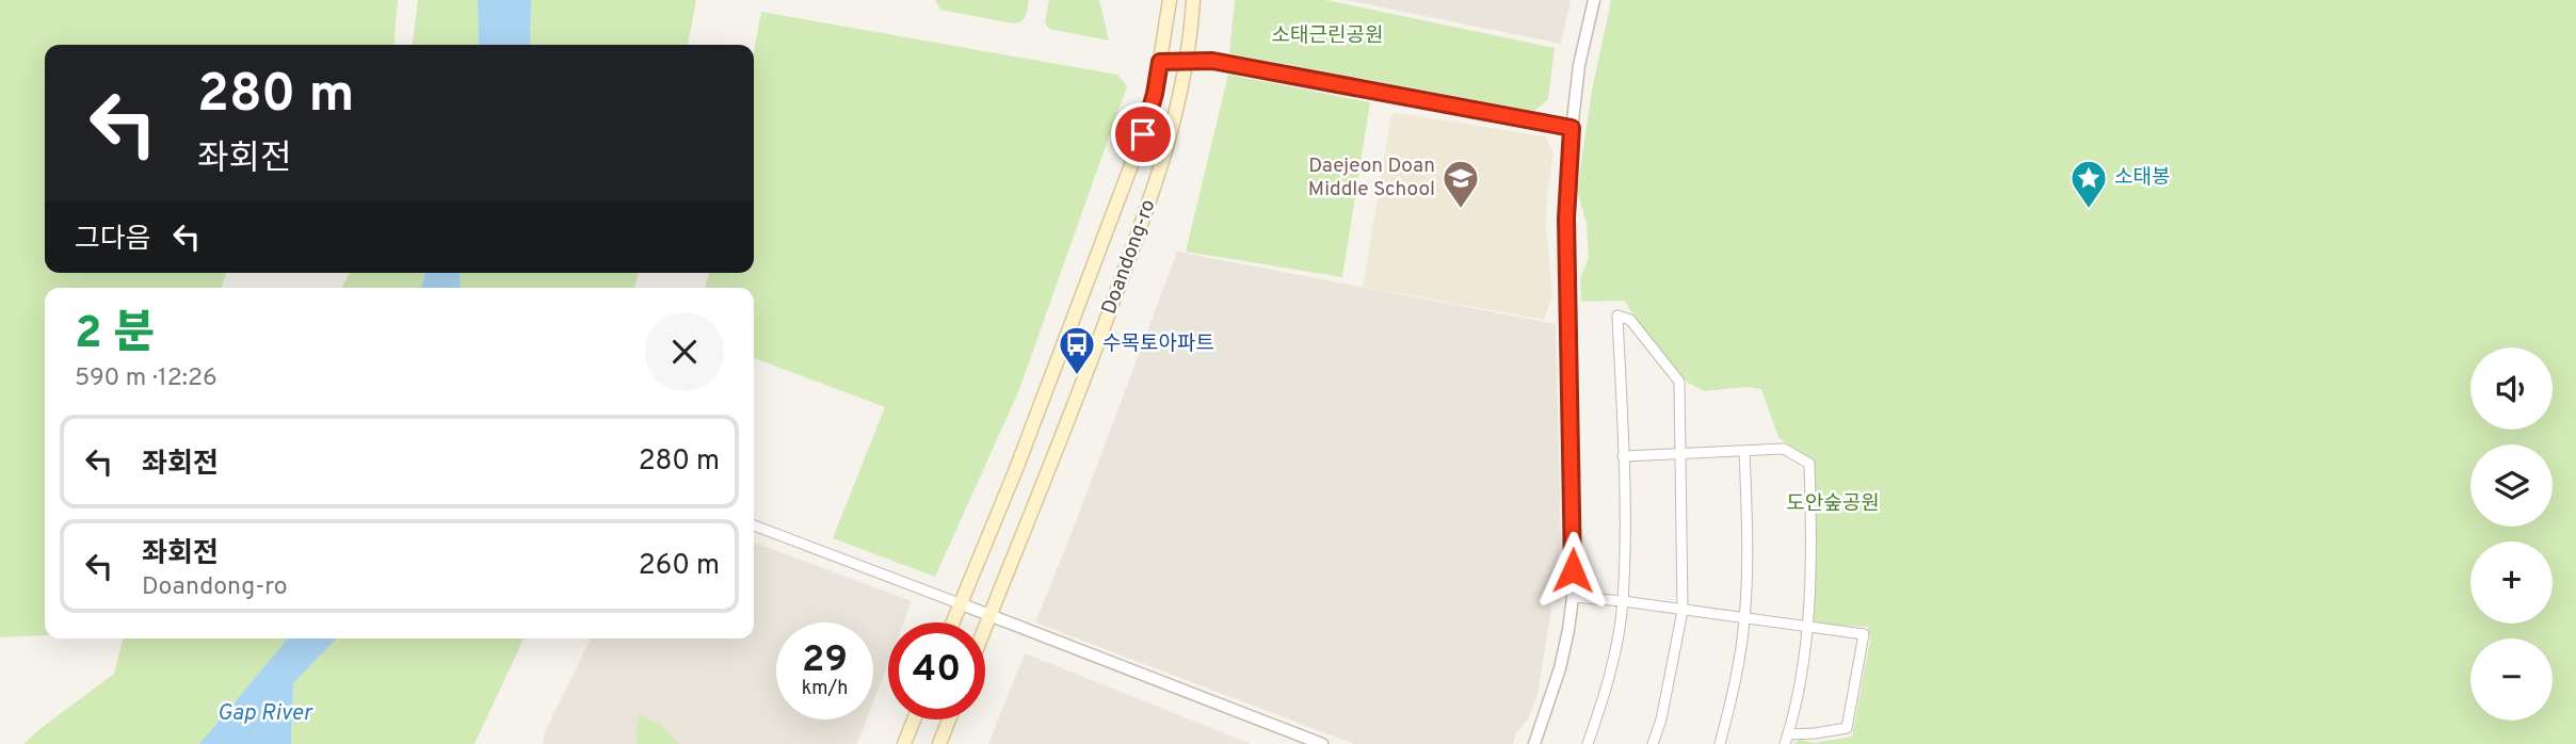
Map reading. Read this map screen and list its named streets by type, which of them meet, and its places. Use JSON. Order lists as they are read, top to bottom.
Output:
{
  "streets": {
    "main road": ["Doandong-ro"]
  },
  "water": ["Gap River"],
  "parks": ["소태근린공원", "도안숲공원"],
  "places": {
    "school or university": ["Daejeon Doan Middle School"],
    "place": ["소태봉"],
    "bus stop": ["수목토아파트"]
  },
  "page": {
    "turn": ["280 m", "좌회전"],
    "then": "그다음",
    "heading": ["2 분", "590 m · 12:26"],
    "map_buttons": ["+", "−"],
    "list": [
      {
        "name": "좌회전",
        "value": "280 m"
      },
      {
        "name": "좌회전",
        "note": "Doandong-ro",
        "value": "260 m"
      }
    ],
    "speed": "29 km/h",
    "limit": "40"
  }
}
